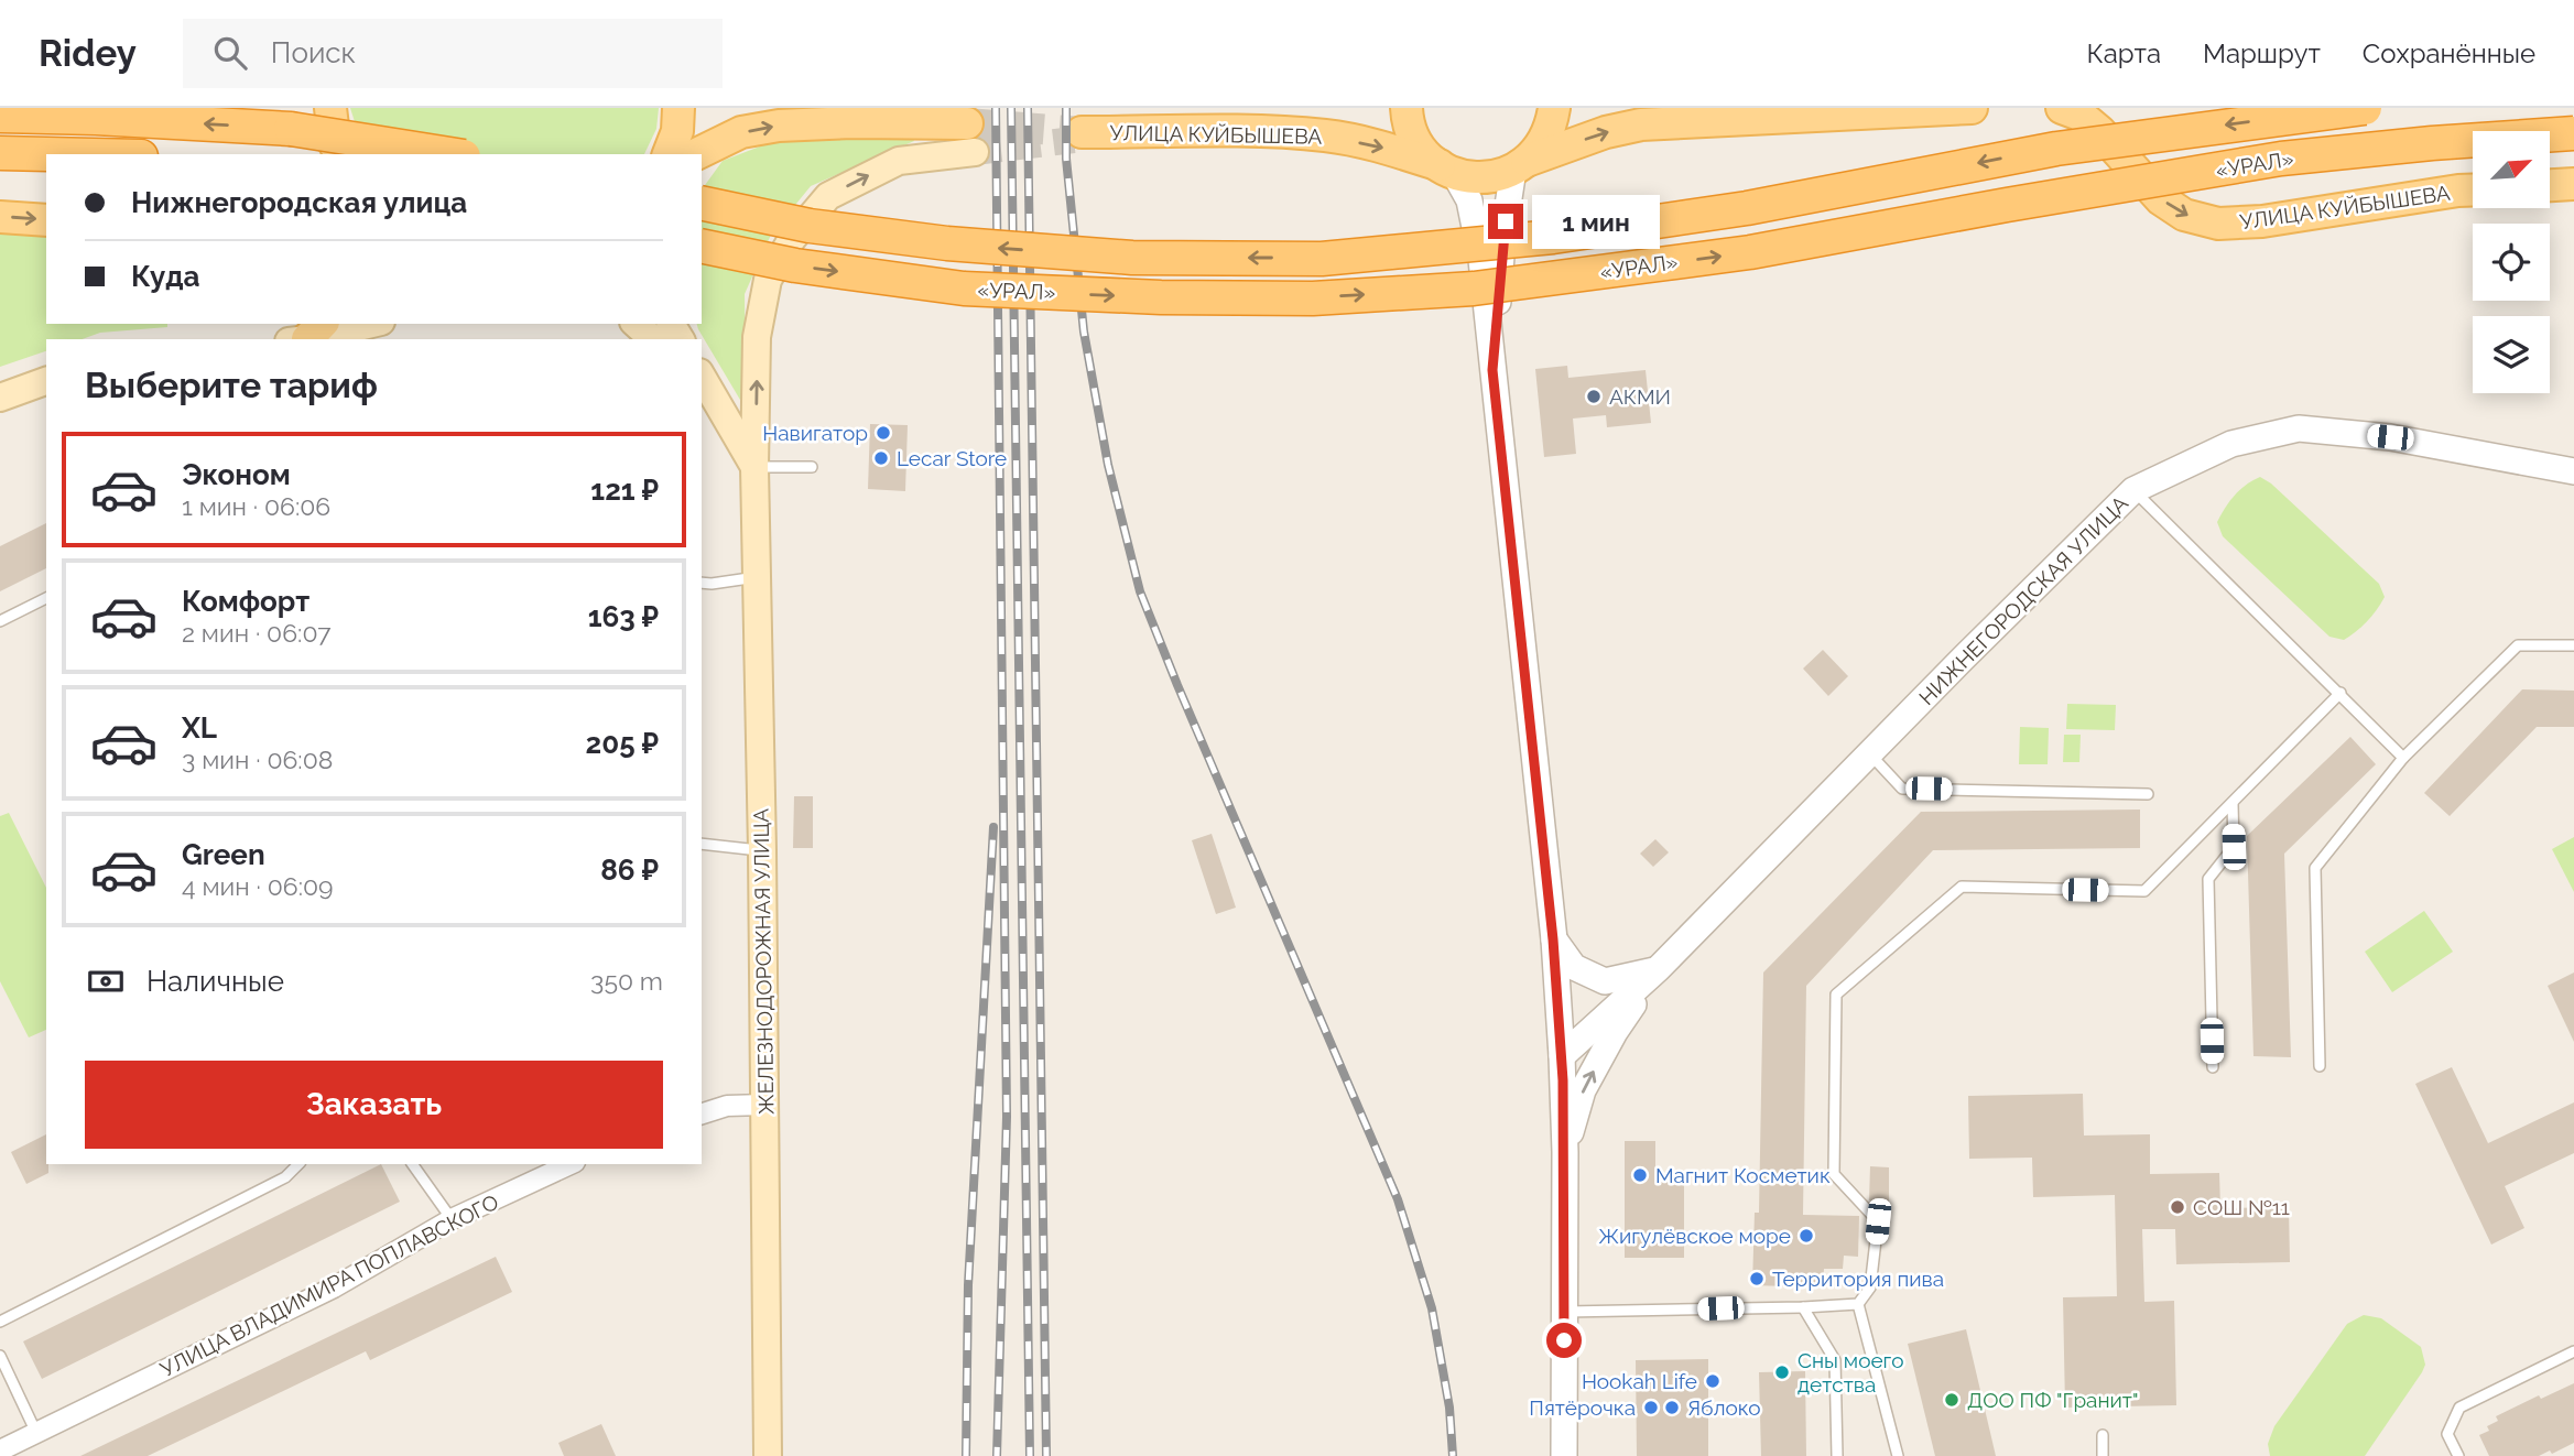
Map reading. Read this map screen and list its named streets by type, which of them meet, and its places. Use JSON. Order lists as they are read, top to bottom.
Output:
{
  "streets": {
    "highway": ["«УРАЛ»"],
    "main road": ["УЛИЦА КУЙБЫШЕВА", "ЖЕЛЕЗНОДОРОЖНАЯ УЛИЦА"],
    "street": ["НИЖНЕГОРОДСКАЯ УЛИЦА", "УЛИЦА ВЛАДИМИРА ПОПЛАВСКОГО"]
  },
  "one_way": ["УЛИЦА КУЙБЫШЕВА"],
  "places": [
    "АКМИ",
    "Навигатор",
    "Lecar Store",
    "Магнит Косметик",
    "СОШ №11",
    "Жигулёвское море",
    "Территория пива",
    "Сны моего детства",
    "Hookah Life",
    "ДОО ПФ \"Гранит\"",
    "Пятёрочка",
    "Яблоко"
  ],
  "north": "top right",
  "page": {
    "header": "Ridey",
    "search": "Поиск",
    "nav": ["Карта", "Маршрут", "Сохранённые"],
    "banner": ["Нижнегородская улица", "Куда"],
    "bubble": "1 мин",
    "heading": "Выберите тариф",
    "list": [
      {
        "name": "Эконом",
        "note": "1 мин · 06:06",
        "value": "121 ₽"
      },
      {
        "name": "Комфорт",
        "note": "2 мин · 06:07",
        "value": "163 ₽"
      },
      {
        "name": "XL",
        "note": "3 мин · 06:08",
        "value": "205 ₽"
      },
      {
        "name": "Green",
        "note": "4 мин · 06:09",
        "value": "86 ₽"
      }
    ],
    "pay": ["Наличные", "350 m"],
    "buttons": "Заказать"
  }
}
